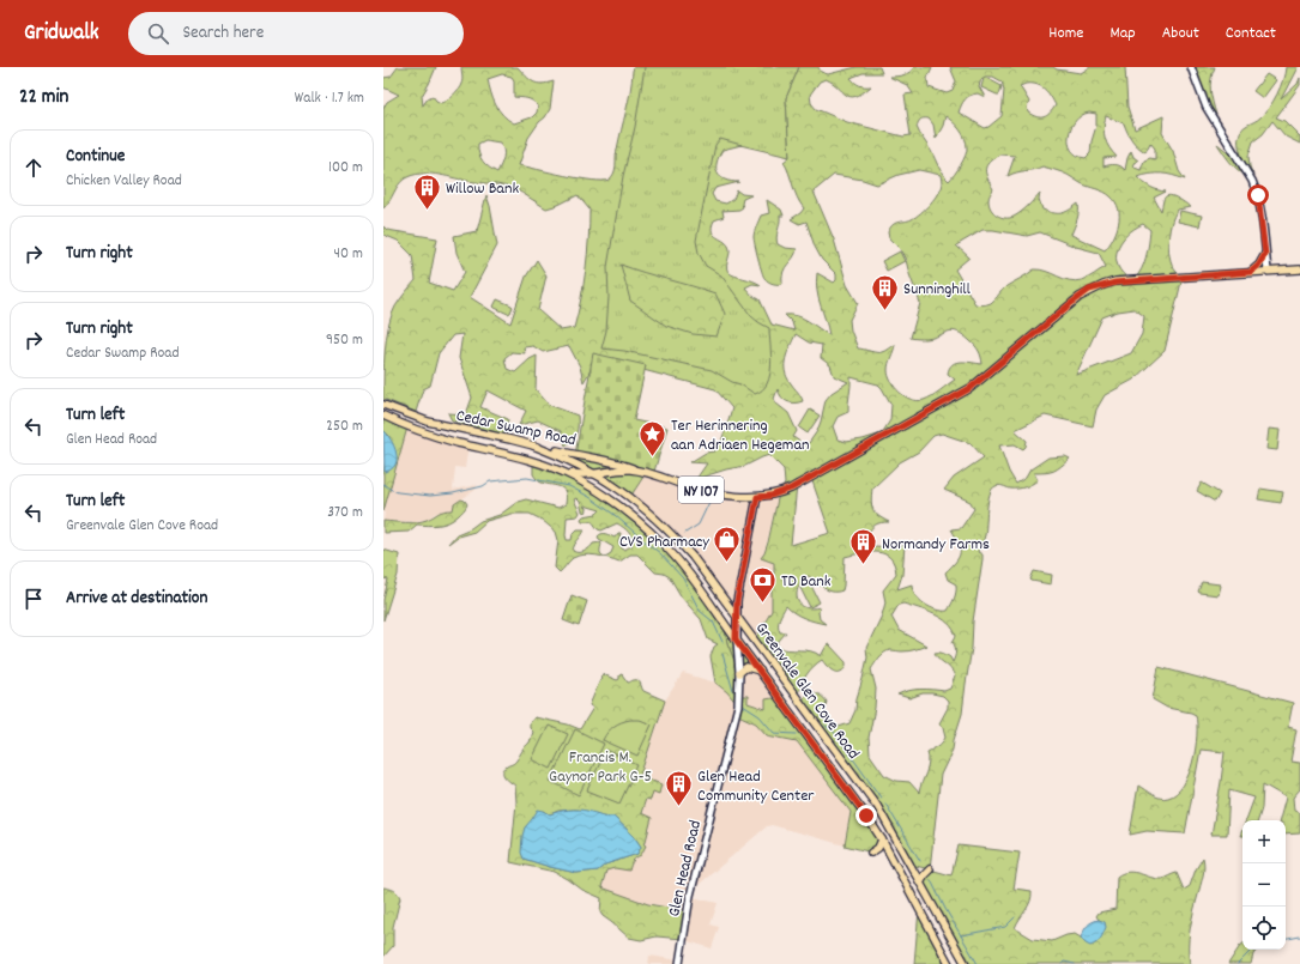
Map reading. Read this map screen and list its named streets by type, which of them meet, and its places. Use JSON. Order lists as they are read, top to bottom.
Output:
{
  "streets": {
    "main road": [
      "Cedar Swamp Road",
      "NY 107",
      "Greenvale Glen Cove Road",
      "Glen Head Road"
    ]
  },
  "crossings": [
    ["Cedar Swamp Road", "NY 107"],
    ["Cedar Swamp Road", "Greenvale Glen Cove Road"],
    ["Cedar Swamp Road", "Glen Head Road"],
    ["NY 107", "Greenvale Glen Cove Road"],
    ["Greenvale Glen Cove Road", "Glen Head Road"]
  ],
  "parks": ["Francis M. Gaynor Park G-5"],
  "places": {
    "building": [
      "Willow Bank",
      "Sunninghill",
      "Normandy Farms",
      "Glen Head Community Center"
    ],
    "place": ["Ter Herinnering aan Adriaen Hegeman"],
    "shop": ["CVS Pharmacy"],
    "bank": ["TD Bank"]
  },
  "page": {
    "header": "Gridwalk",
    "search": "Search here",
    "nav": [
      "Home",
      "Map",
      "About",
      "Contact"
    ],
    "heading": ["22 min", "Walk · 1.7 km"],
    "list": [
      ["Continue", "Chicken Valley Road", "100 m"],
      ["Turn right", "40 m"],
      ["Turn right", "Cedar Swamp Road", "950 m"],
      ["Turn left", "Glen Head Road", "250 m"],
      ["Turn left", "Greenvale Glen Cove Road", "370 m"],
      "Arrive at destination"
    ],
    "map_buttons": ["+", "−"]
  }
}
